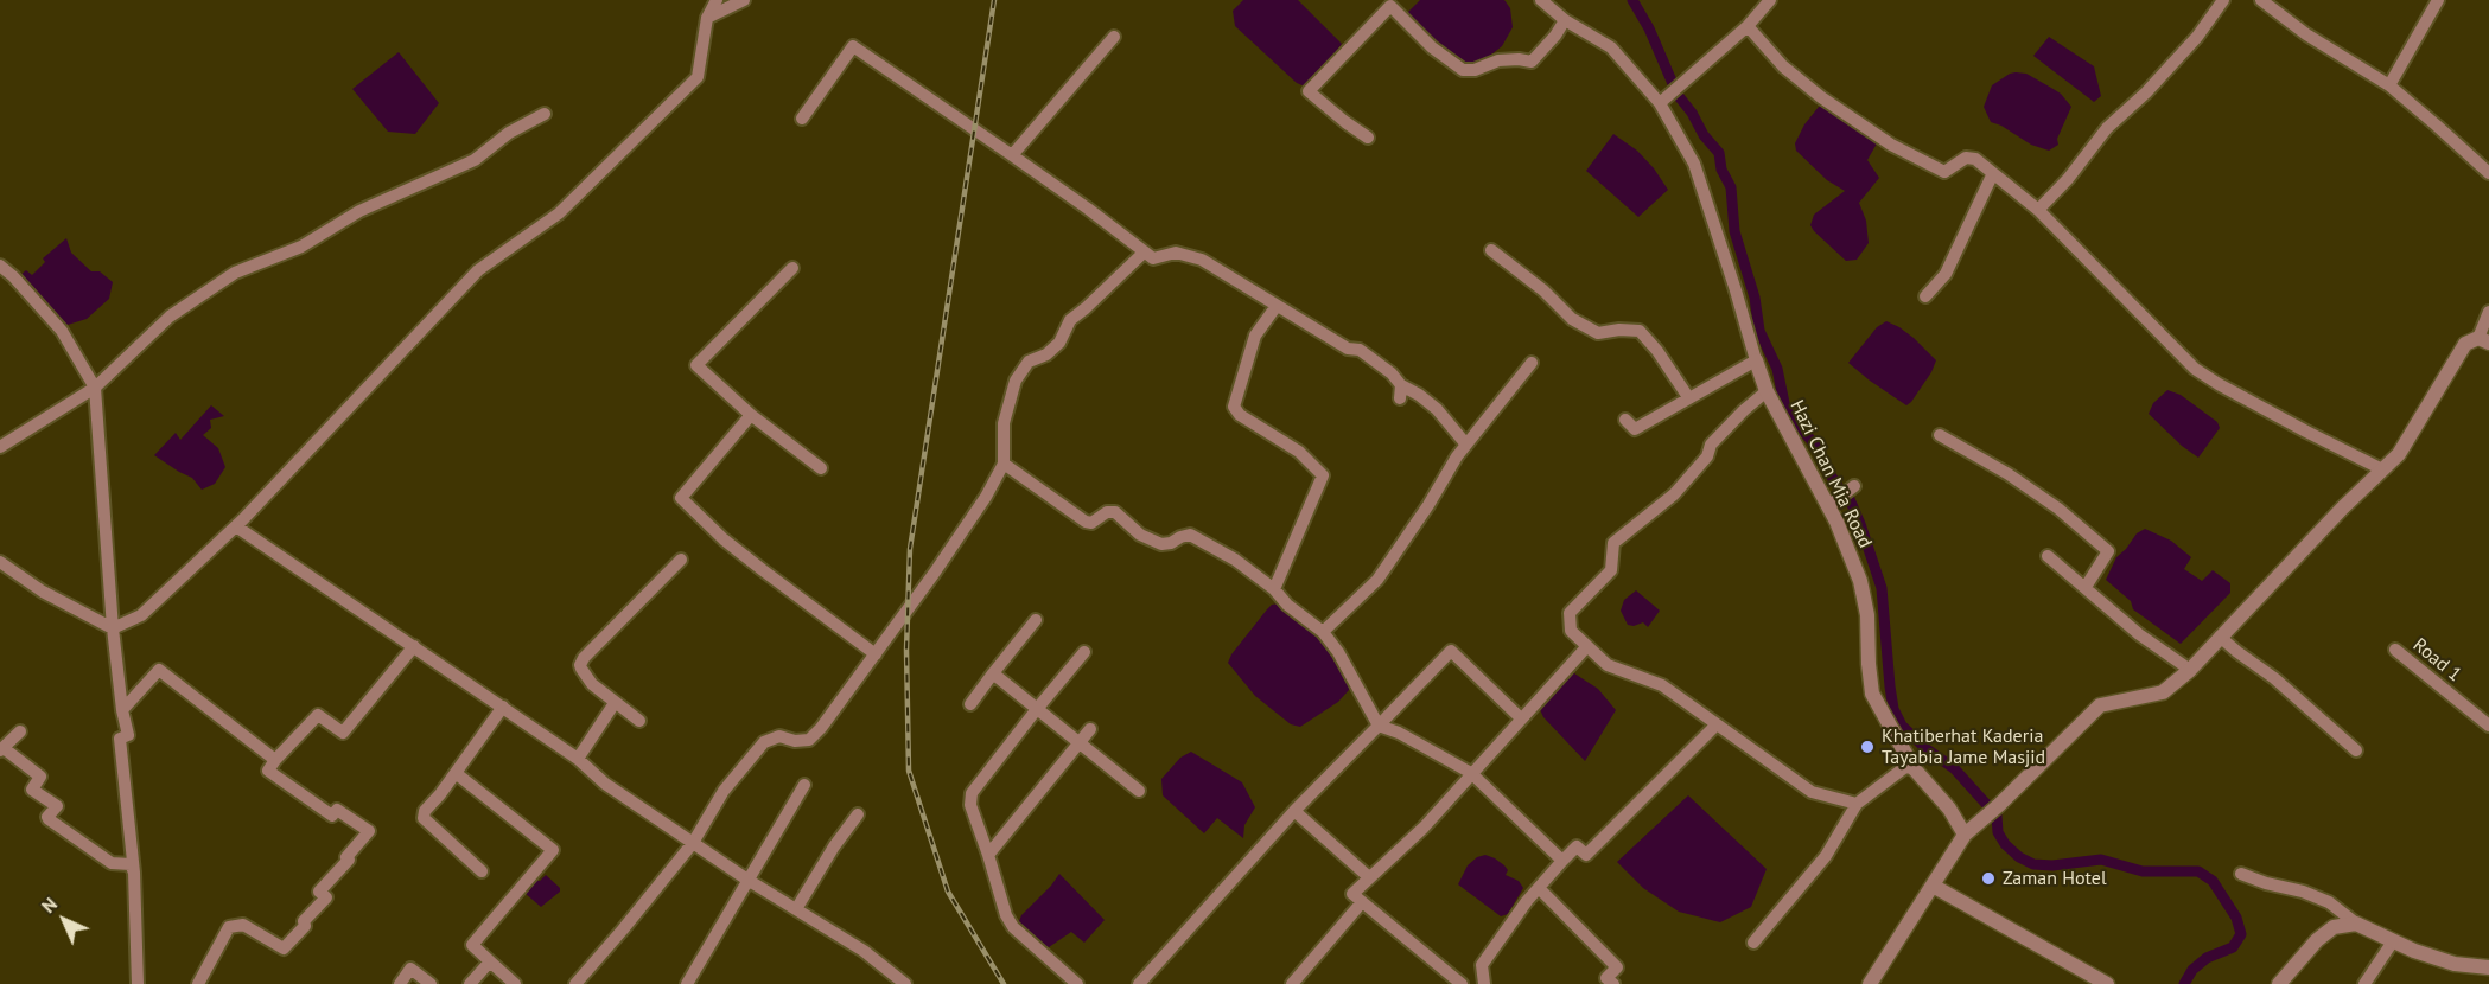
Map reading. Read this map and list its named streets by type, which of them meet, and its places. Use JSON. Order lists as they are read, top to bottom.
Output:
{
  "streets": {
    "street": ["Hazi Chan Mia Road", "Road 1"]
  },
  "places": ["Khatiberhat Kaderia Tayabia Jame Masjid", "Zaman Hotel"],
  "north": "top left"
}
